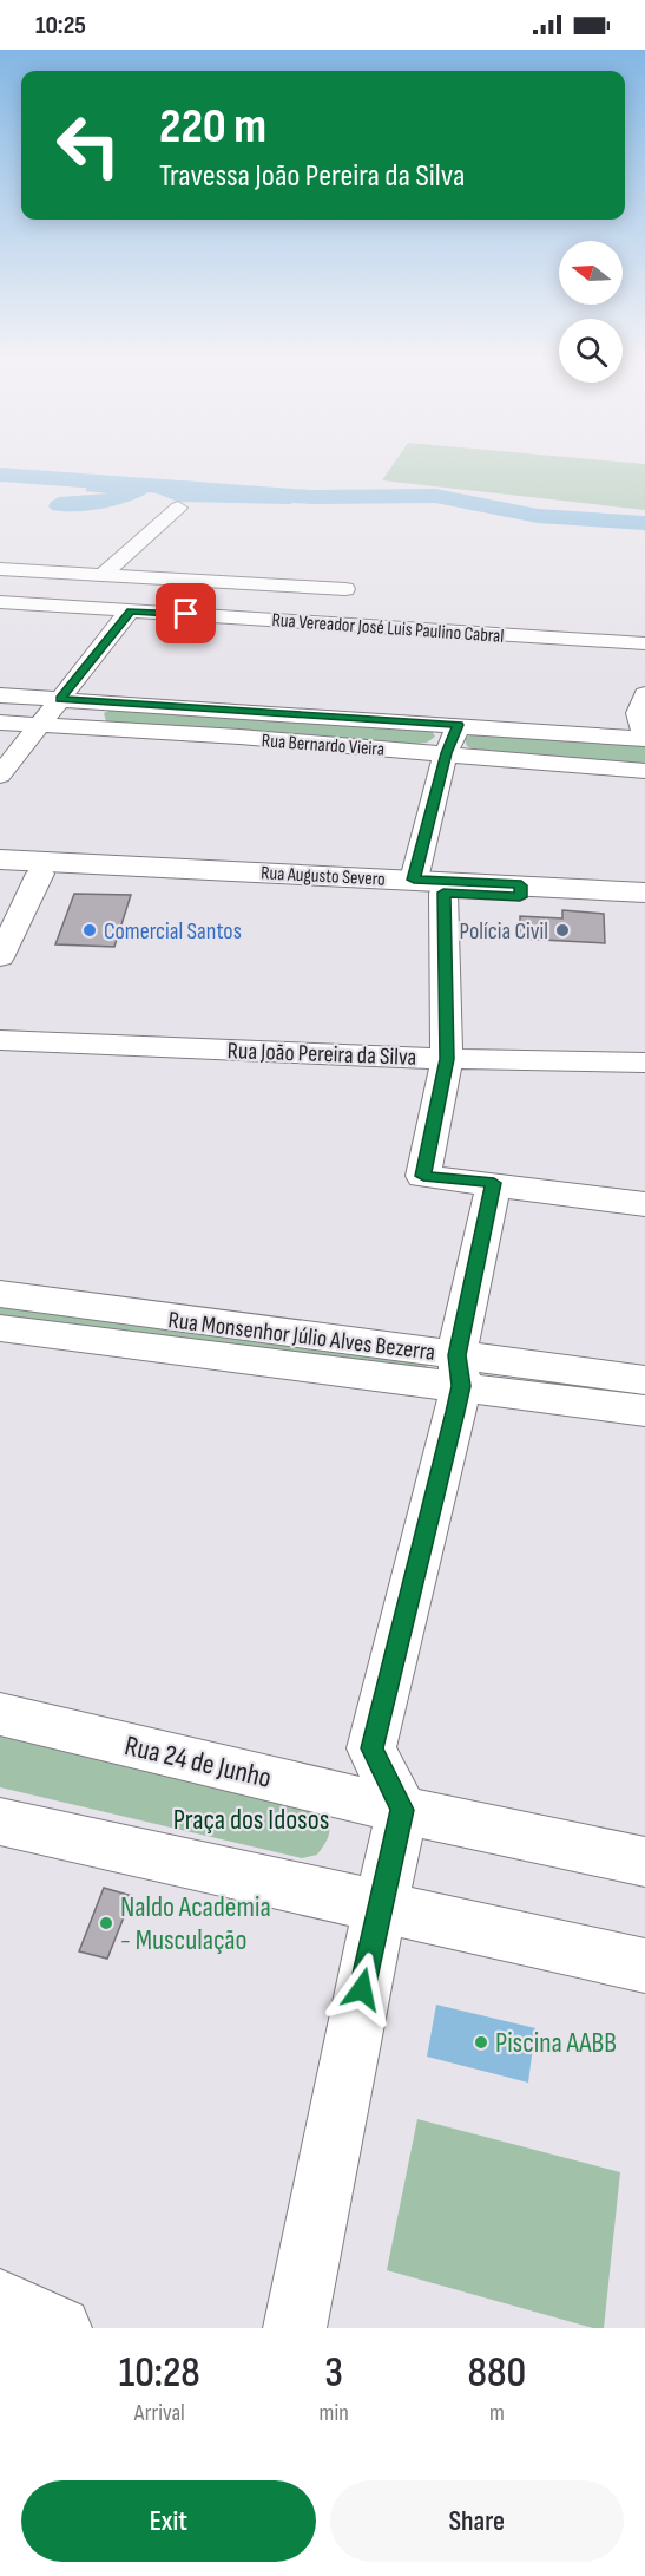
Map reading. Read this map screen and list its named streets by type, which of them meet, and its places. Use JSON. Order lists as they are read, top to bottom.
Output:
{
  "streets": {
    "main road": ["Rua Augusto Severo"],
    "street": [
      "Rua Vereador José Luis Paulino Cabral",
      "Rua Bernardo Vieira",
      "Rua João Pereira da Silva",
      "Rua Monsenhor Júlio Alves Bezerra",
      "Rua 24 de Junho"
    ]
  },
  "parks": ["Praça dos Idosos"],
  "places": [
    "Comercial Santos",
    "Polícia Civil",
    "Naldo Academia - Musculação",
    "Piscina AABB"
  ],
  "north": "left",
  "page": {
    "status": "10:25",
    "turn": ["220 m", "Travessa João Pereira da Silva"],
    "eta": [
      "10:28",
      "Arrival",
      "3",
      "min",
      "880",
      "m"
    ],
    "buttons": ["Exit", "Share"]
  }
}
